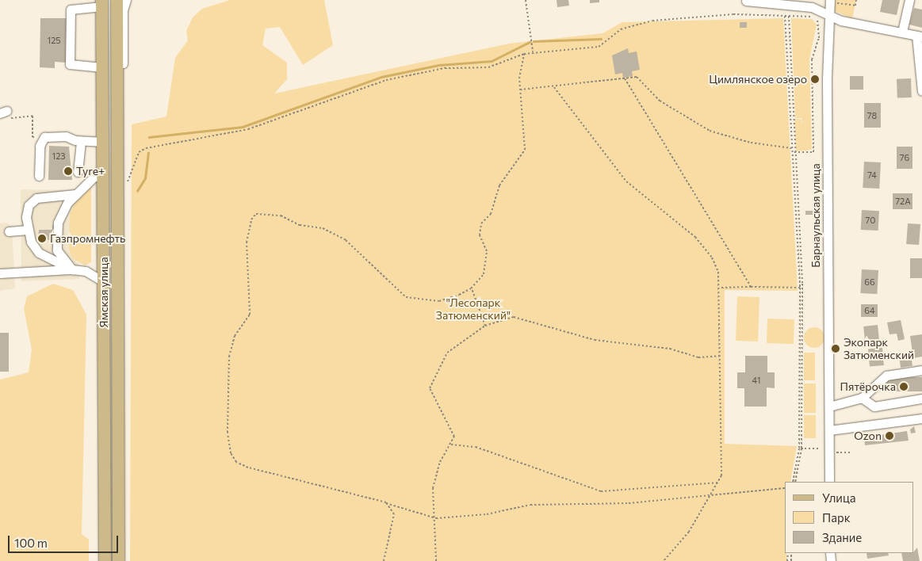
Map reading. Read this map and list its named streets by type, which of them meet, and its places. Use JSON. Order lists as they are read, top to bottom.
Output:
{
  "streets": {
    "main road": ["Ямская улица"],
    "street": ["Барнаульская улица"]
  },
  "parks": ["\"Лесопарк Затюменский\""],
  "places": [
    "Цимлянское озеро",
    "Tyre+",
    "Газпромнефть",
    "Экопарк Затюменский",
    "Пятёрочка",
    "Ozon"
  ],
  "house_numbers": [
    "125",
    "78",
    "123",
    "76",
    "74",
    "72А",
    "70",
    "66",
    "64",
    "41"
  ],
  "legend": ["Улица", "Парк", "Здание"],
  "scale_bar": "100 m"
}
